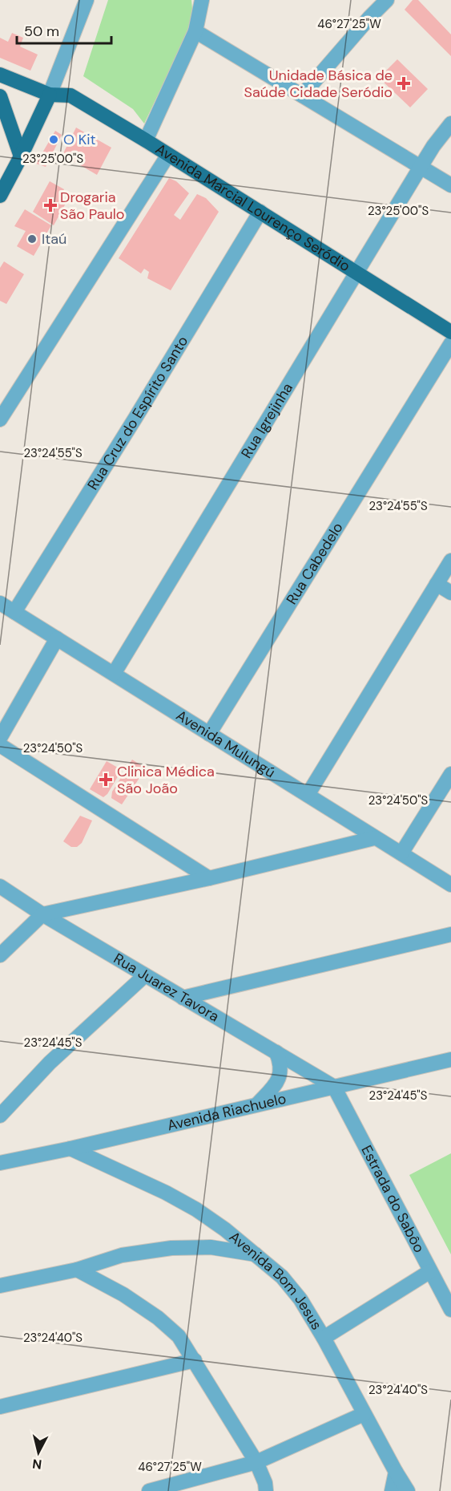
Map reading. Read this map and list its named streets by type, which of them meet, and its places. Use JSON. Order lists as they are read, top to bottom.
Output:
{
  "streets": {
    "main road": ["Avenida Marcial Lourenço Seródio"],
    "street": [
      "Rua Cruz do Espírito Santo",
      "Rua Igrejinha",
      "Rua Cabedelo",
      "Avenida Mulungú",
      "Rua Juarez Tavora",
      "Avenida Riachuelo",
      "Estrada do Sabôo",
      "Avenida Bom Jesus"
    ]
  },
  "crossings": [
    ["Avenida Marcial Lourenço Seródio", "Rua Cruz do Espírito Santo"],
    ["Avenida Marcial Lourenço Seródio", "Rua Igrejinha"],
    ["Rua Cruz do Espírito Santo", "Avenida Mulungú"],
    ["Rua Igrejinha", "Avenida Mulungú"],
    ["Rua Cabedelo", "Avenida Mulungú"],
    ["Rua Juarez Tavora", "Avenida Riachuelo"],
    ["Rua Juarez Tavora", "Estrada do Sabôo"],
    ["Avenida Riachuelo", "Estrada do Sabôo"],
    ["Avenida Riachuelo", "Avenida Bom Jesus"]
  ],
  "places": {
    "health": ["Unidade Básica de Saúde Cidade Seródio", "Drogaria São Paulo", "Clinica Médica São João"],
    "other": ["O Kit", "Itaú"]
  },
  "scale_bar": "50 m",
  "north": "bottom",
  "coordinates": [
    "46°27'25\"W",
    "23°25'00\"S",
    "23°24'55\"S",
    "23°24'50\"S",
    "23°24'45\"S",
    "23°24'40\"S"
  ]
}
